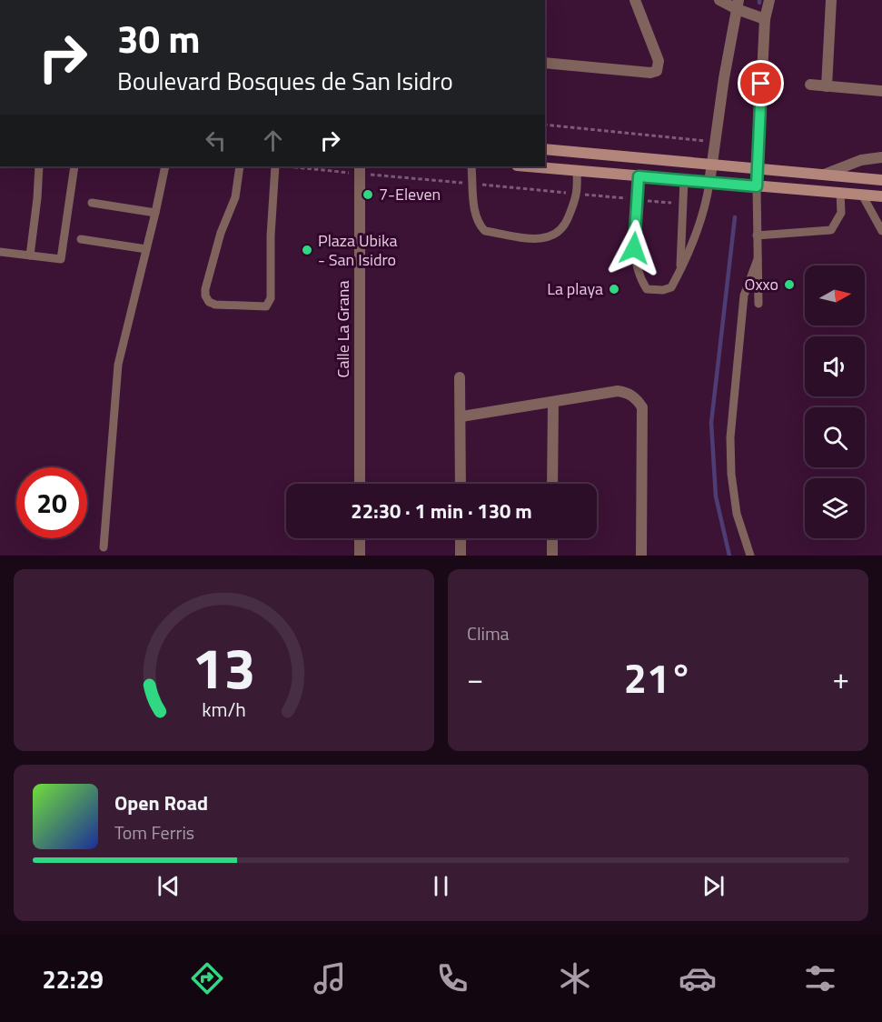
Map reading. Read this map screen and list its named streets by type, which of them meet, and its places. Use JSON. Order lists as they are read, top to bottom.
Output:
{
  "streets": {
    "street": ["Calle La Grana"]
  },
  "places": [
    "7-Eleven",
    "Plaza Ubika - San Isidro",
    "Oxxo",
    "La playa"
  ],
  "north": "right",
  "page": {
    "turn": ["30 m", "Boulevard Bosques de San Isidro"],
    "limit": "20",
    "trip": "22:30 · 1 min · 130 m",
    "tile": "Clima",
    "heat": ["−", "21°", "+"],
    "song": ["Open Road", "Tom Ferris"],
    "tabs": "22:29",
    "gauge": ["13", "km/h"]
  }
}
